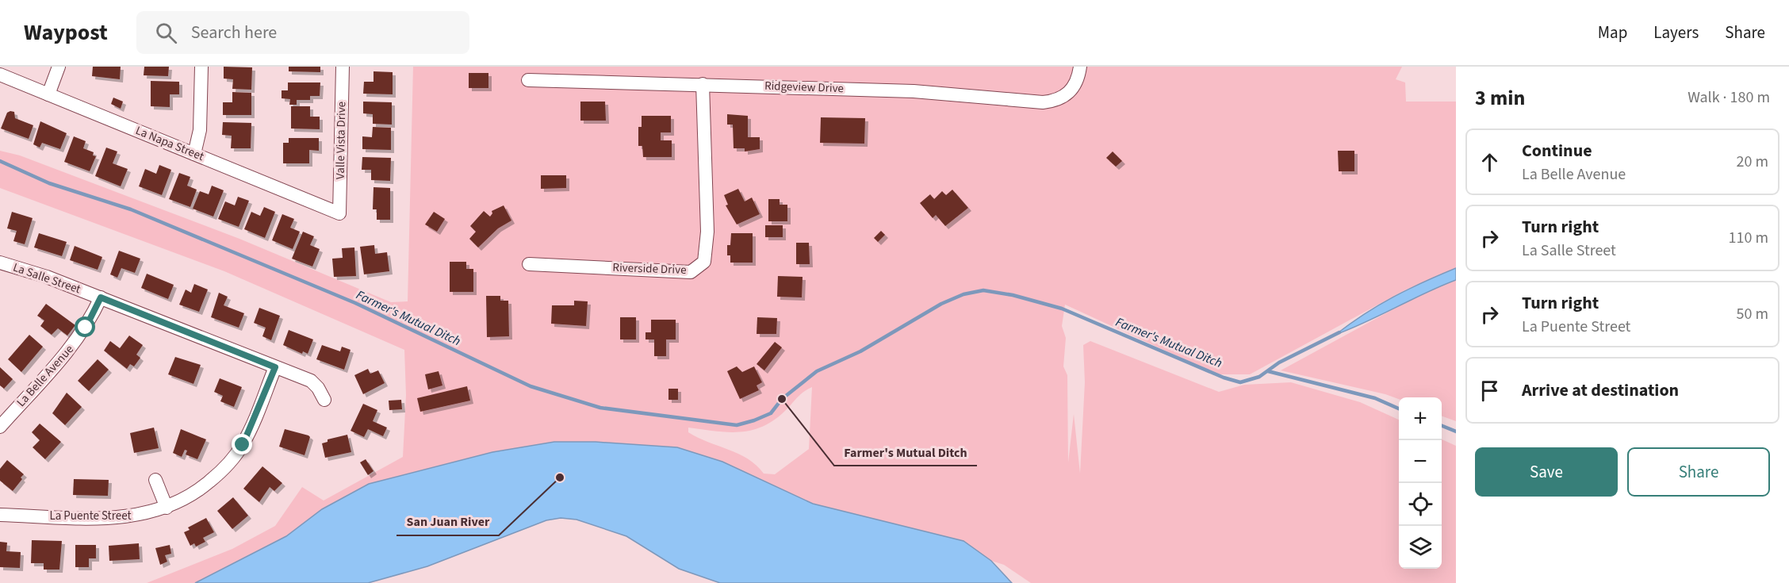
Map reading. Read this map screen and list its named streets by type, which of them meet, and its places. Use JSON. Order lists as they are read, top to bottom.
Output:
{
  "streets": {
    "street": [
      "Ridgeview Drive",
      "Valle Vista Drive",
      "La Napa Street",
      "Riverside Drive",
      "La Salle Street",
      "La Belle Avenue",
      "La Puente Street"
    ]
  },
  "crossings": [
    ["Ridgeview Drive", "Riverside Drive"],
    ["Valle Vista Drive", "La Napa Street"],
    ["La Salle Street", "La Belle Avenue"],
    ["La Salle Street", "La Puente Street"]
  ],
  "water": ["Farmer's Mutual Ditch"],
  "places": ["Farmer's Mutual Ditch", "San Juan River"],
  "page": {
    "header": "Waypost",
    "search": "Search here",
    "nav": ["Map", "Layers", "Share"],
    "heading": ["3 min", "Walk · 180 m"],
    "list": [
      ["Continue", "La Belle Avenue", "20 m"],
      ["Turn right", "La Salle Street", "110 m"],
      ["Turn right", "La Puente Street", "50 m"],
      "Arrive at destination"
    ],
    "map_buttons": ["+", "−"],
    "buttons": ["Save", "Share"]
  }
}
